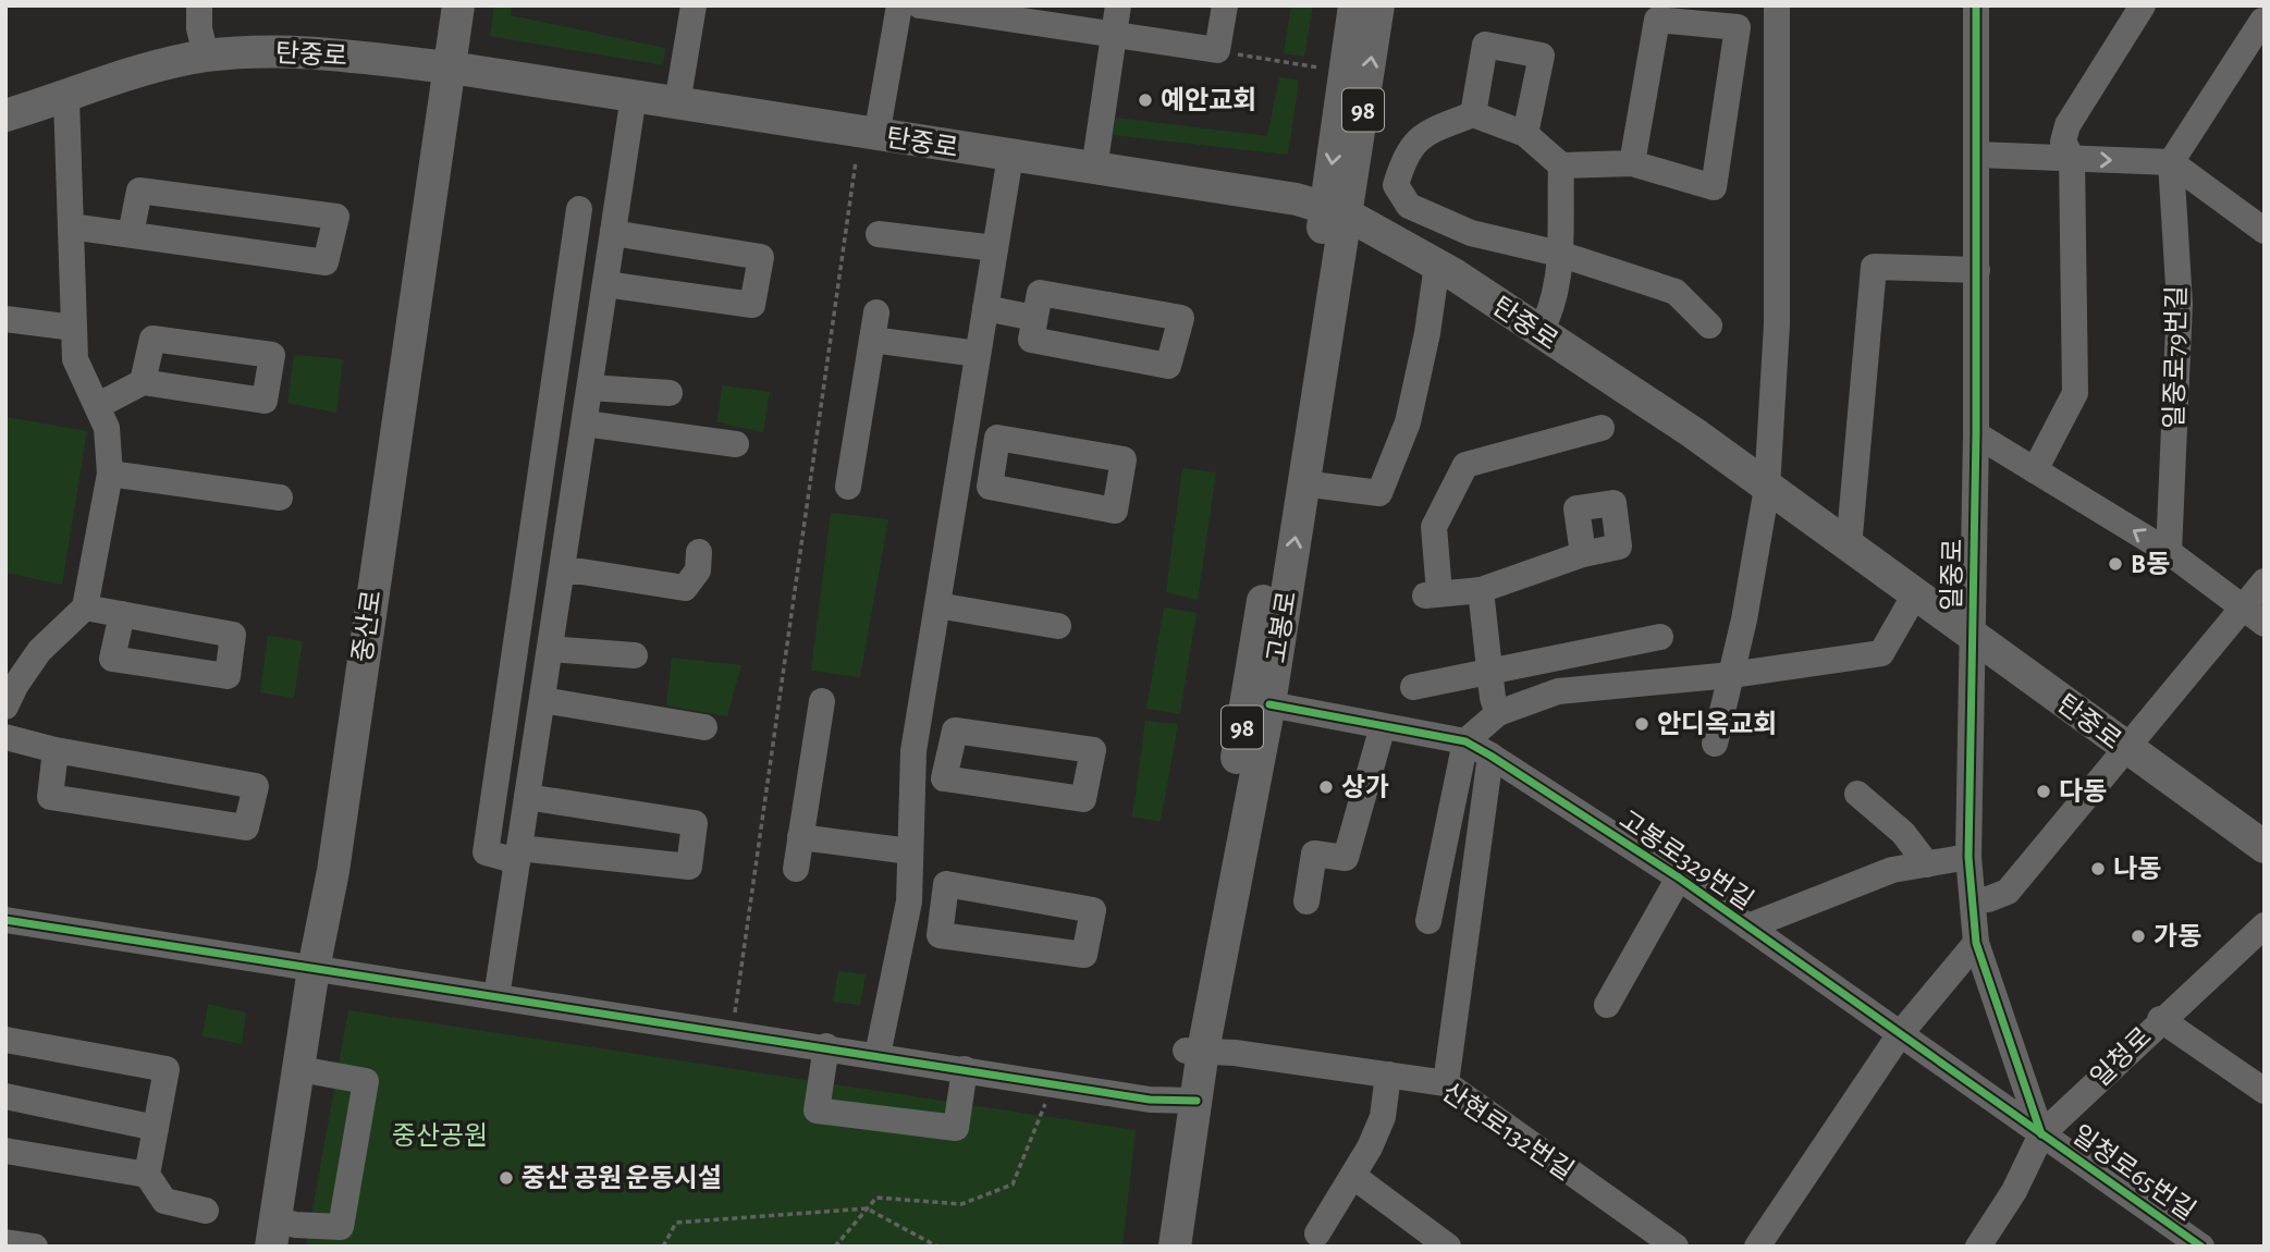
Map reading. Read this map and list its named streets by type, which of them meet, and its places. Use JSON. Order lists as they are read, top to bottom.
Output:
{
  "streets": {
    "main road": [
      "탄중로",
      "98",
      "중산로",
      "고봉로"
    ],
    "street": [
      "일중로79번길",
      "일중로",
      "고봉로329번길",
      "일청로",
      "산현로132번길",
      "일청로65번길"
    ]
  },
  "crossings": [
    ["탄중로", "일중로"],
    ["탄중로", "중산로"],
    ["탄중로", "고봉로"],
    ["일중로", "고봉로329번길"],
    ["일중로", "일청로"],
    ["일중로", "일청로65번길"],
    ["고봉로", "고봉로329번길"],
    ["고봉로", "산현로132번길"],
    ["고봉로329번길", "일청로"],
    ["고봉로329번길", "일청로65번길"],
    ["일청로", "일청로65번길"]
  ],
  "parks": ["중산공원"],
  "places": [
    "예안교회",
    "B동",
    "안디옥교회",
    "상가",
    "다동",
    "나동",
    "가동",
    "중산 공원 운동시설"
  ]
}
